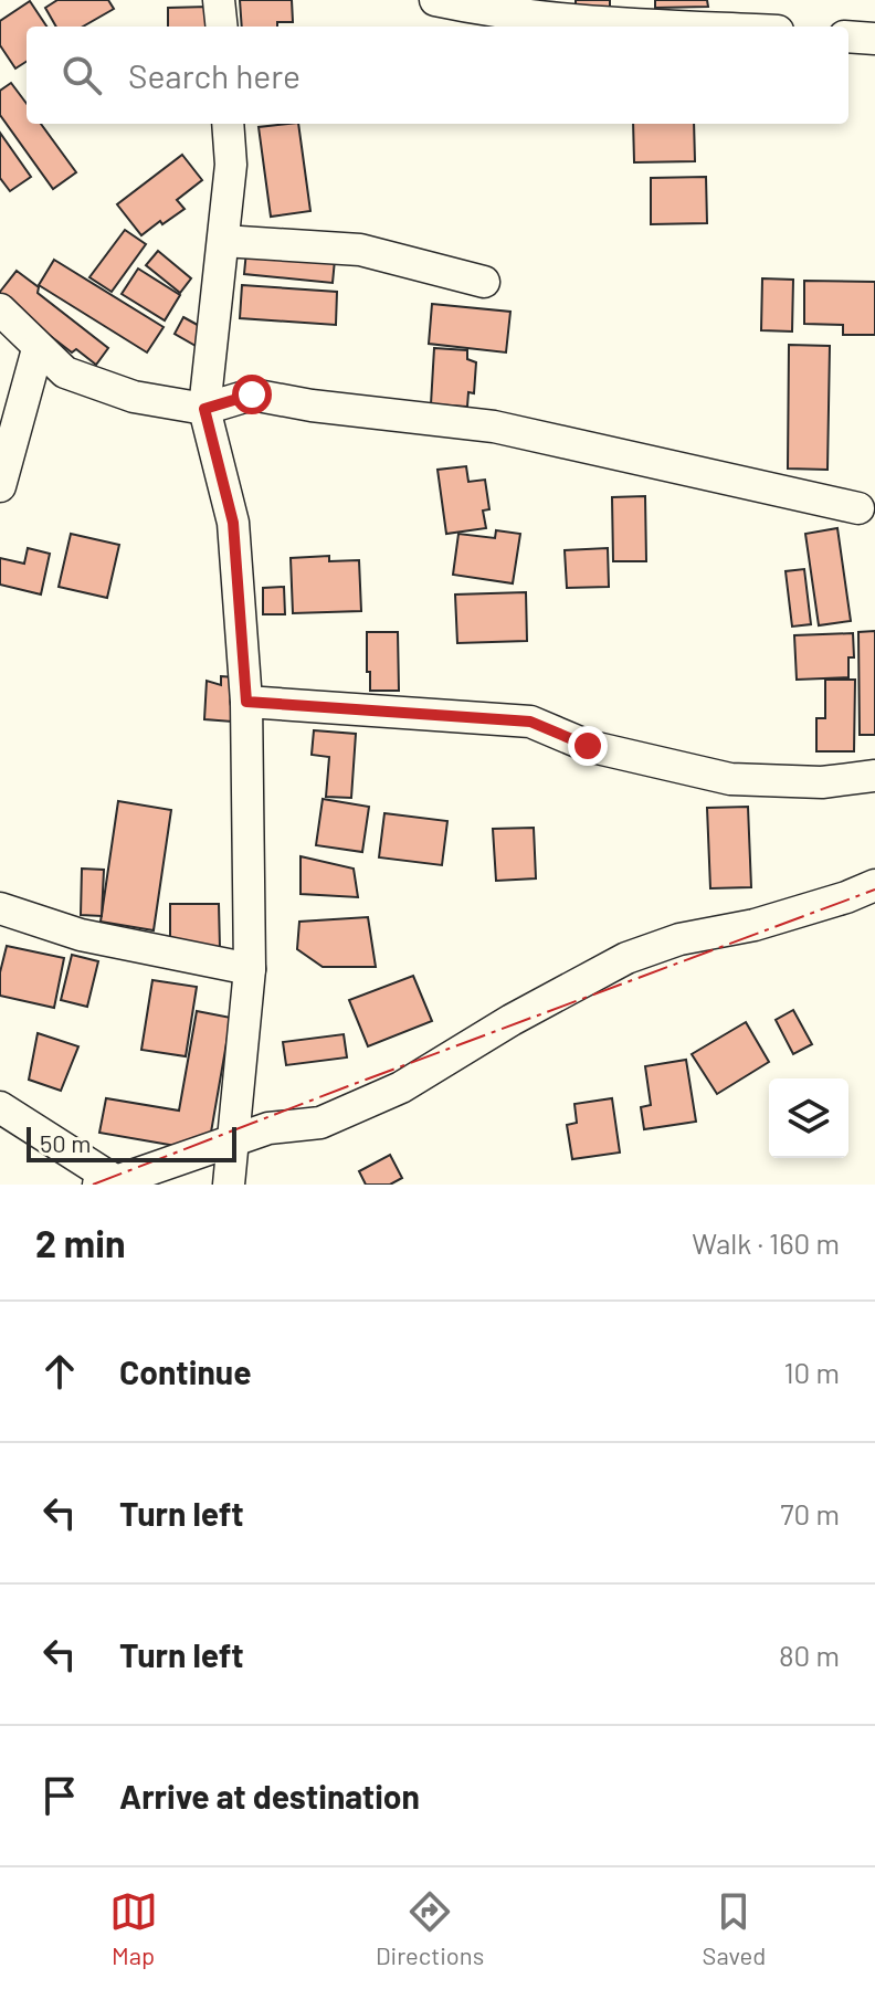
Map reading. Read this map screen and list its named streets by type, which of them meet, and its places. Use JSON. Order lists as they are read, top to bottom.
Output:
{
  "scale_bar": "50 m",
  "page": {
    "search": "Search here",
    "scale": "50 m",
    "heading": ["2 min", "Walk · 160 m"],
    "list": [
      ["Continue", "10 m"],
      ["Turn left", "70 m"],
      ["Turn left", "80 m"],
      "Arrive at destination"
    ],
    "nav": ["Map", "Directions", "Saved"]
  }
}
